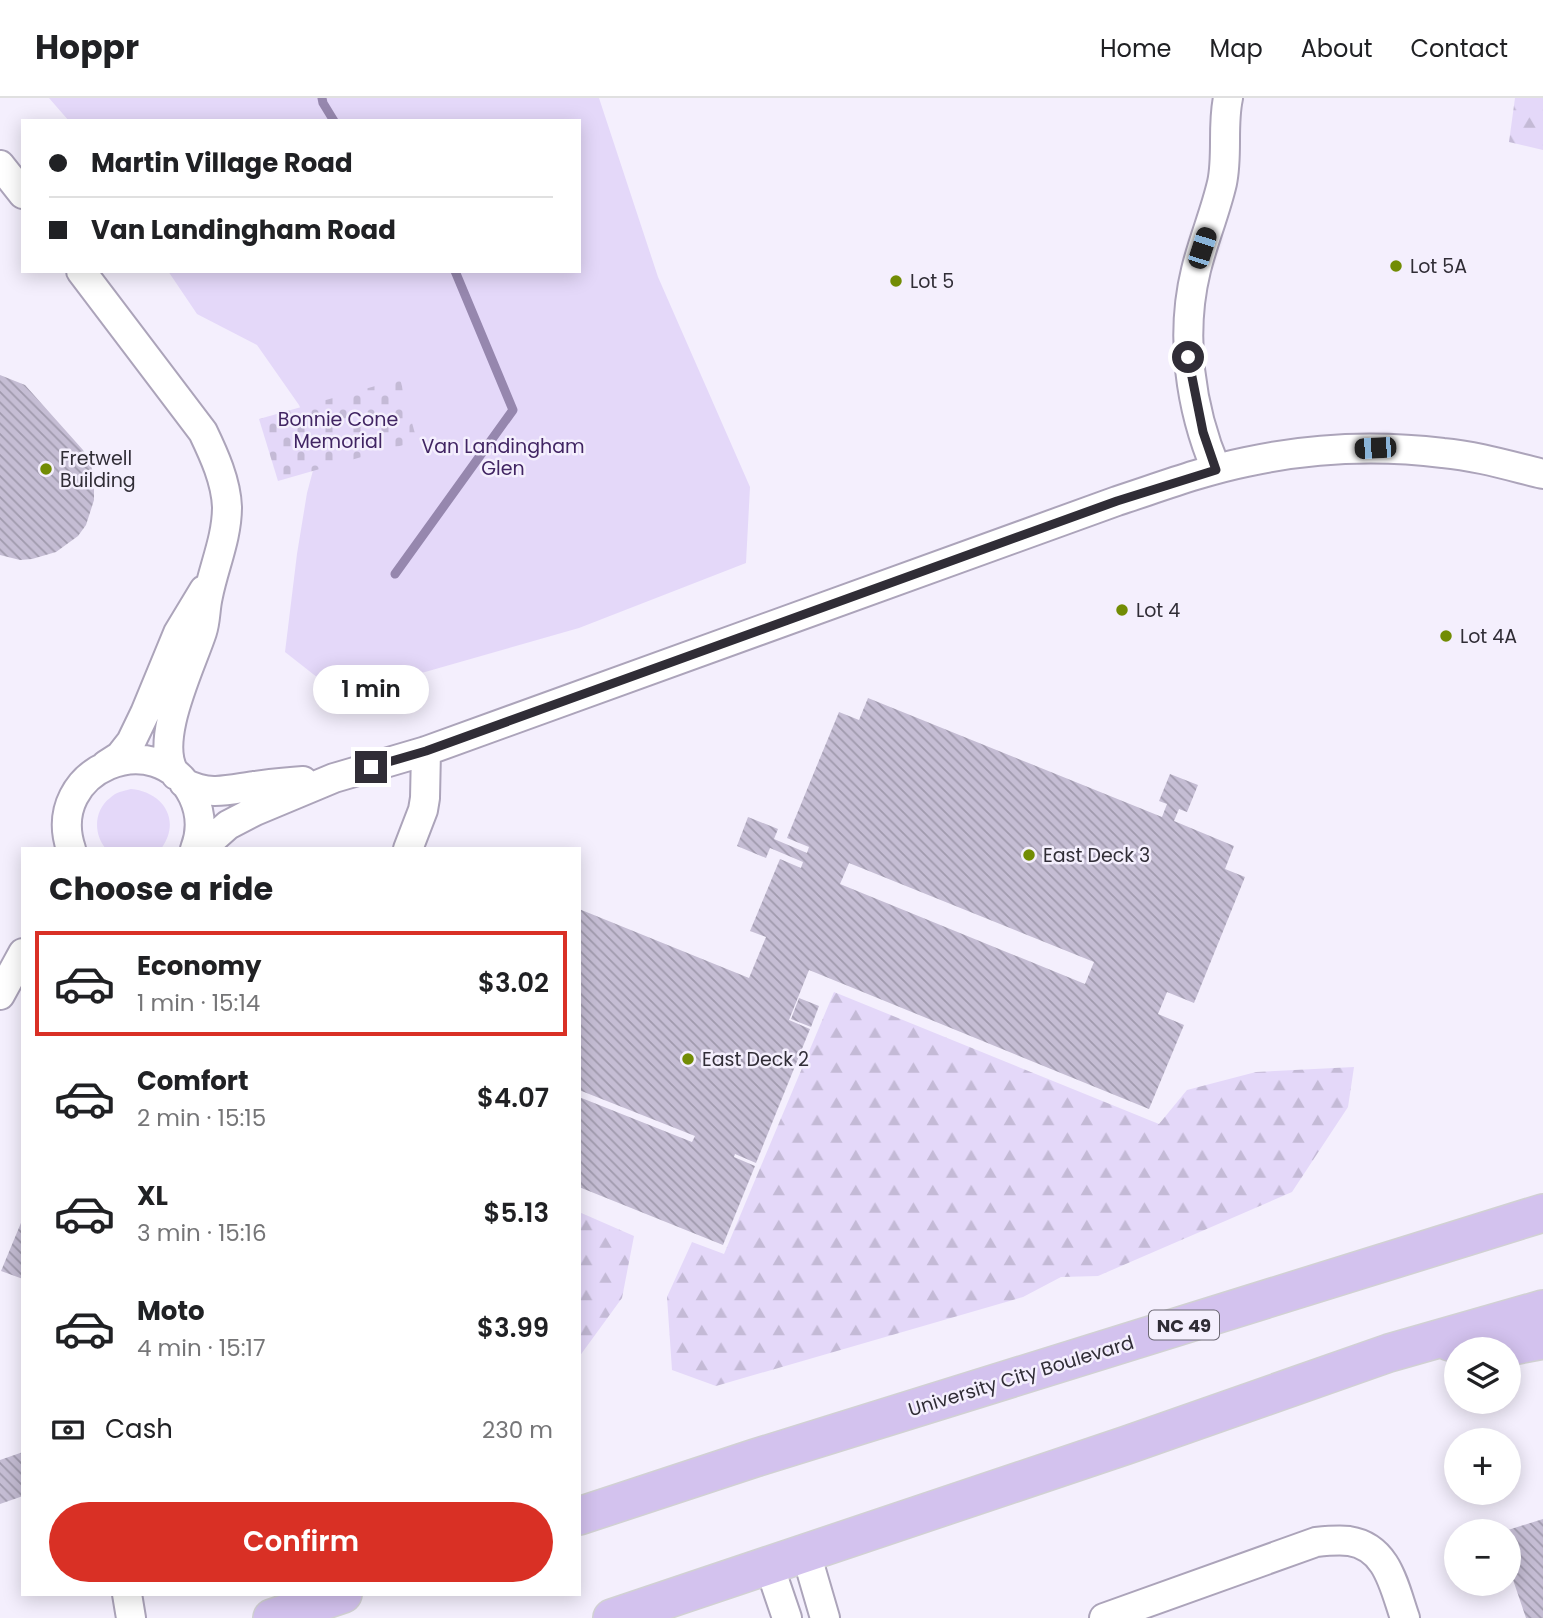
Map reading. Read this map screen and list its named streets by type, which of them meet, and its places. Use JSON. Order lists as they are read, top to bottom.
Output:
{
  "streets": {
    "main road": ["NC 49", "University City Boulevard"]
  },
  "parks": ["Bonnie Cone Memorial", "Van Landingham Glen"],
  "places": [
    "Lot 5A",
    "Lot 5",
    "Fretwell Building",
    "Lot 4",
    "Lot 4A",
    "East Deck 3",
    "East Deck 2"
  ],
  "page": {
    "header": "Hoppr",
    "nav": [
      "Home",
      "Map",
      "About",
      "Contact"
    ],
    "banner": ["Martin Village Road", "Van Landingham Road"],
    "bubble": "1 min",
    "heading": "Choose a ride",
    "list": [
      {
        "name": "Economy",
        "note": "1 min · 15:14",
        "value": "$3.02"
      },
      {
        "name": "Comfort",
        "note": "2 min · 15:15",
        "value": "$4.07"
      },
      {
        "name": "XL",
        "note": "3 min · 15:16",
        "value": "$5.13"
      },
      {
        "name": "Moto",
        "note": "4 min · 15:17",
        "value": "$3.99"
      }
    ],
    "map_buttons": ["+", "−"],
    "pay": ["Cash", "230 m"],
    "buttons": "Confirm"
  }
}
